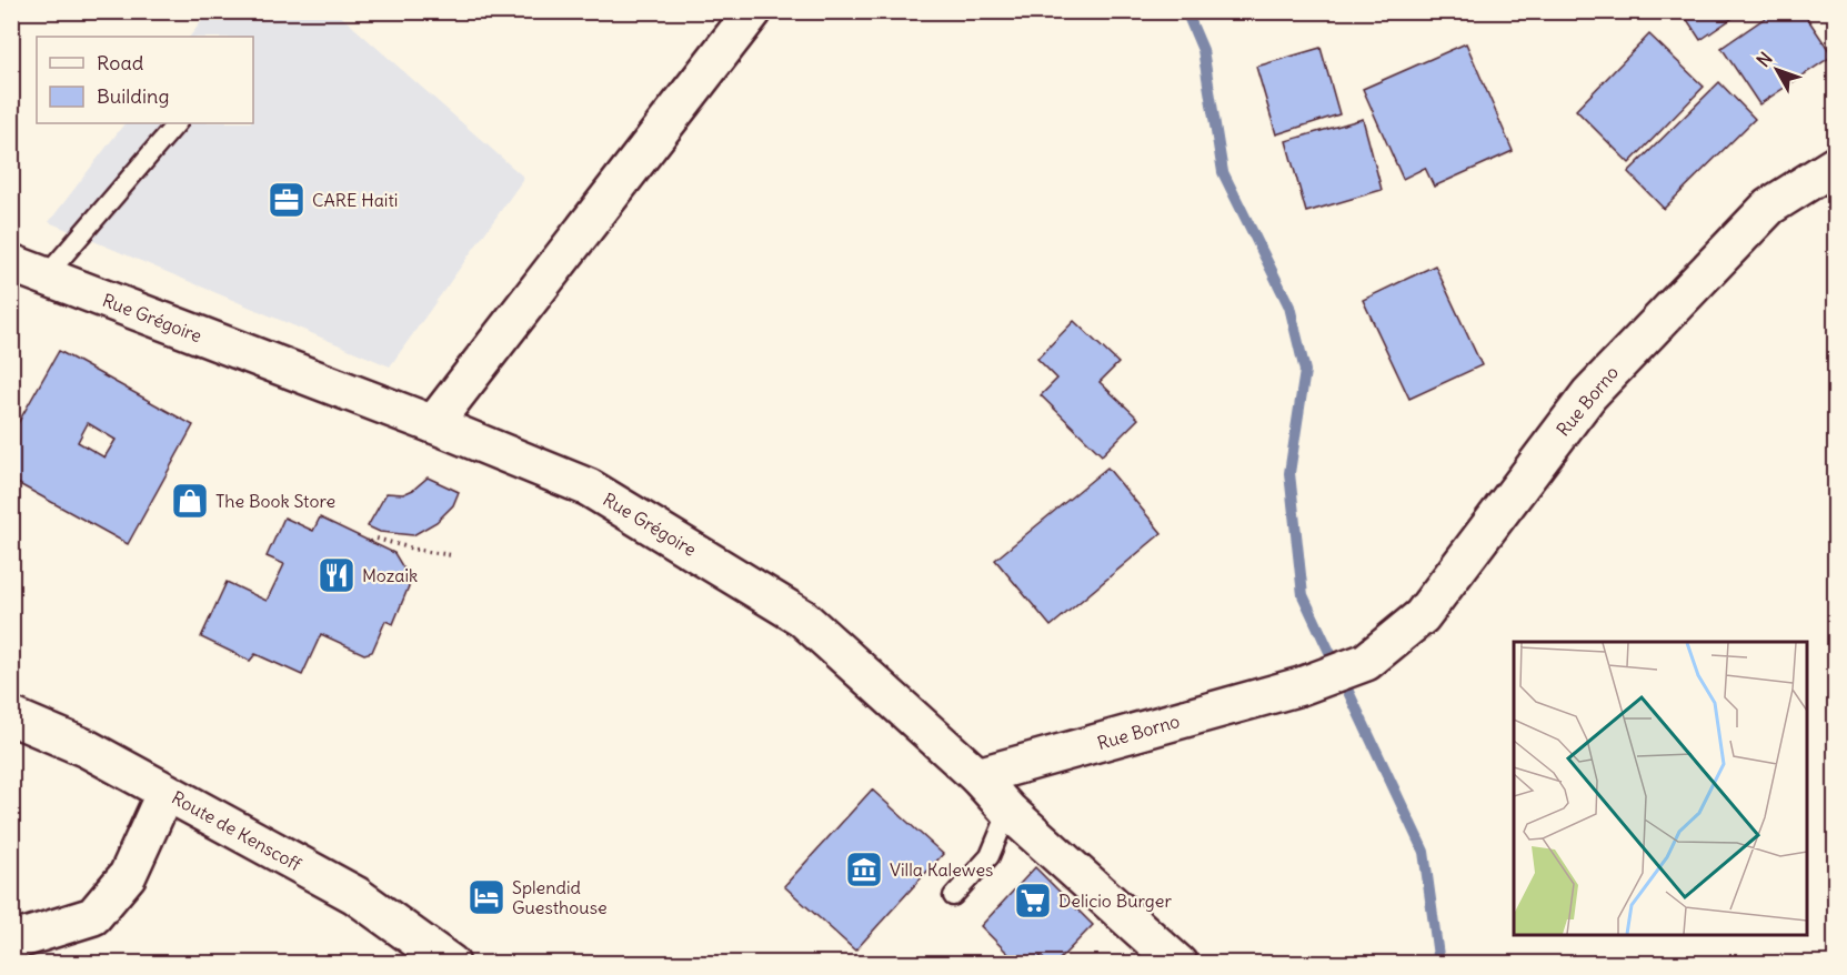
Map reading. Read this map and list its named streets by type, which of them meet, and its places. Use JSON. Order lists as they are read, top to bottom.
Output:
{
  "streets": {
    "street": ["Rue Grégoire", "Rue Borno", "Route de Kenscoff"]
  },
  "crossings": [
    ["Rue Grégoire", "Rue Borno"]
  ],
  "places": {
    "office": ["CARE Haiti"],
    "shop": ["The Book Store"],
    "restaurant": ["Mozaik"],
    "museum": ["Villa Kalewes"],
    "hotel": ["Splendid Guesthouse"],
    "supermarket": ["Delicio Burger"]
  },
  "legend": ["Road", "Building"],
  "north": "top left"
}
